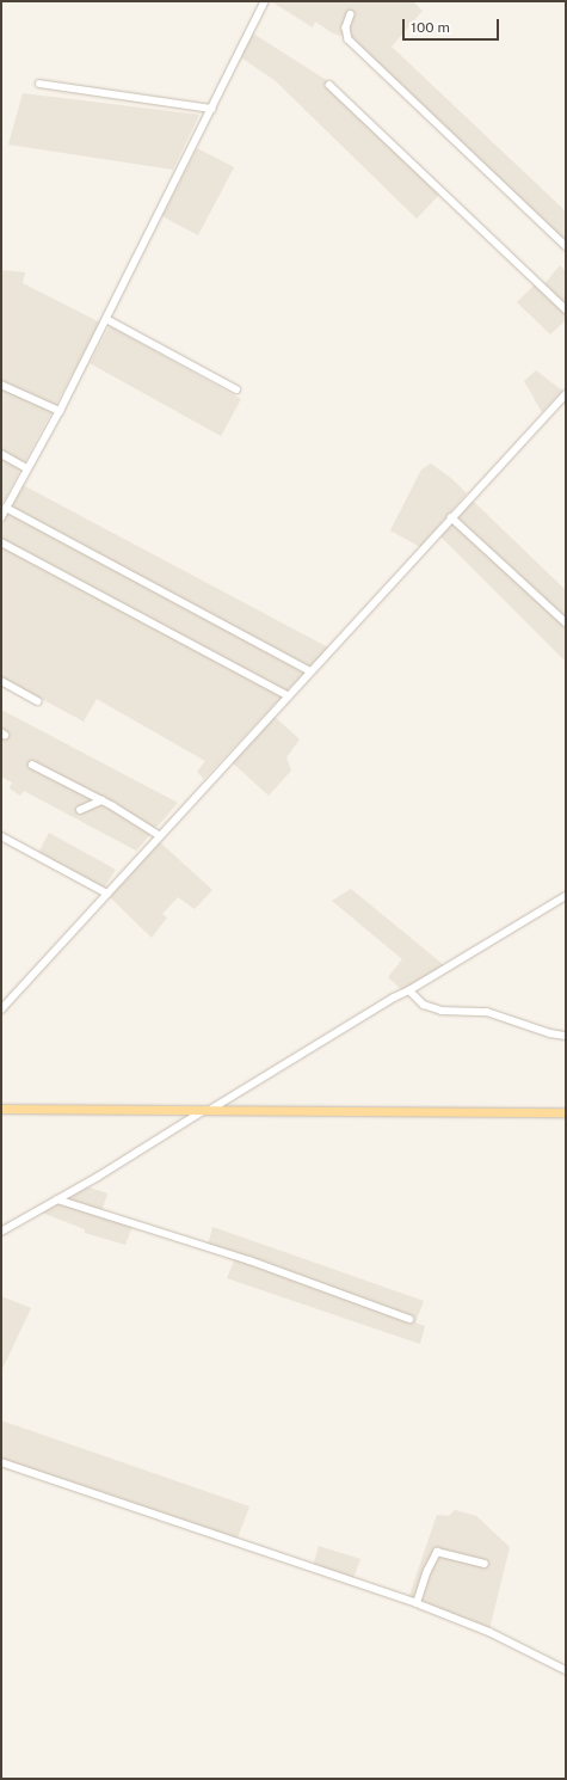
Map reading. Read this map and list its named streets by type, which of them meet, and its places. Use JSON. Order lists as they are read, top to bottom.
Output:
{
  "scale_bar": "100 m"
}
